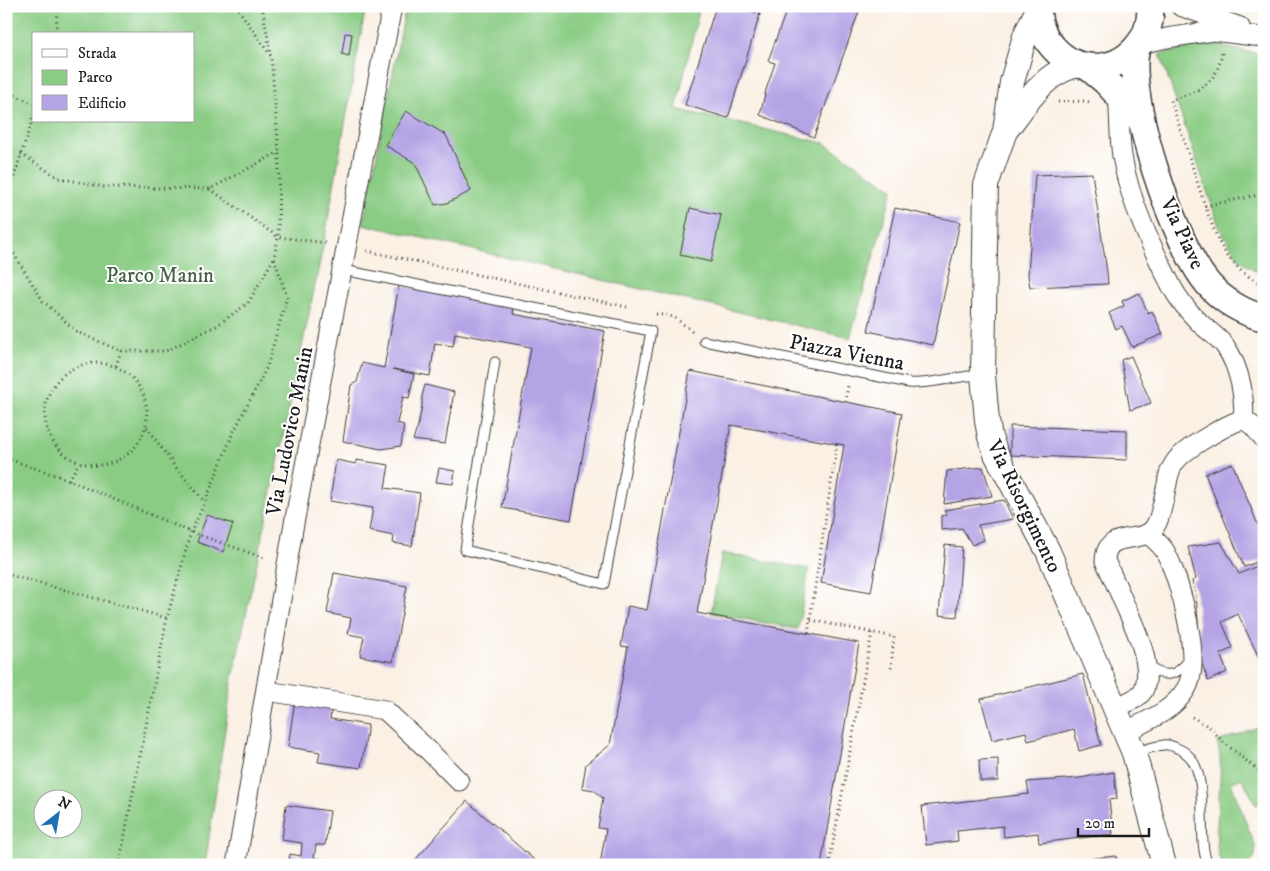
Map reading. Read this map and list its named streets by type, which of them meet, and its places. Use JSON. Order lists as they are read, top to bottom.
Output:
{
  "streets": {
    "main road": ["Via Piave"],
    "street": ["Via Ludovico Manin", "Via Risorgimento"],
    "lane": ["Piazza Vienna"]
  },
  "crossings": [
    ["Piazza Vienna", "Via Risorgimento"]
  ],
  "parks": ["Parco Manin"],
  "legend": ["Strada", "Parco", "Edificio"],
  "scale_bar": "20 m",
  "north": "top right"
}
